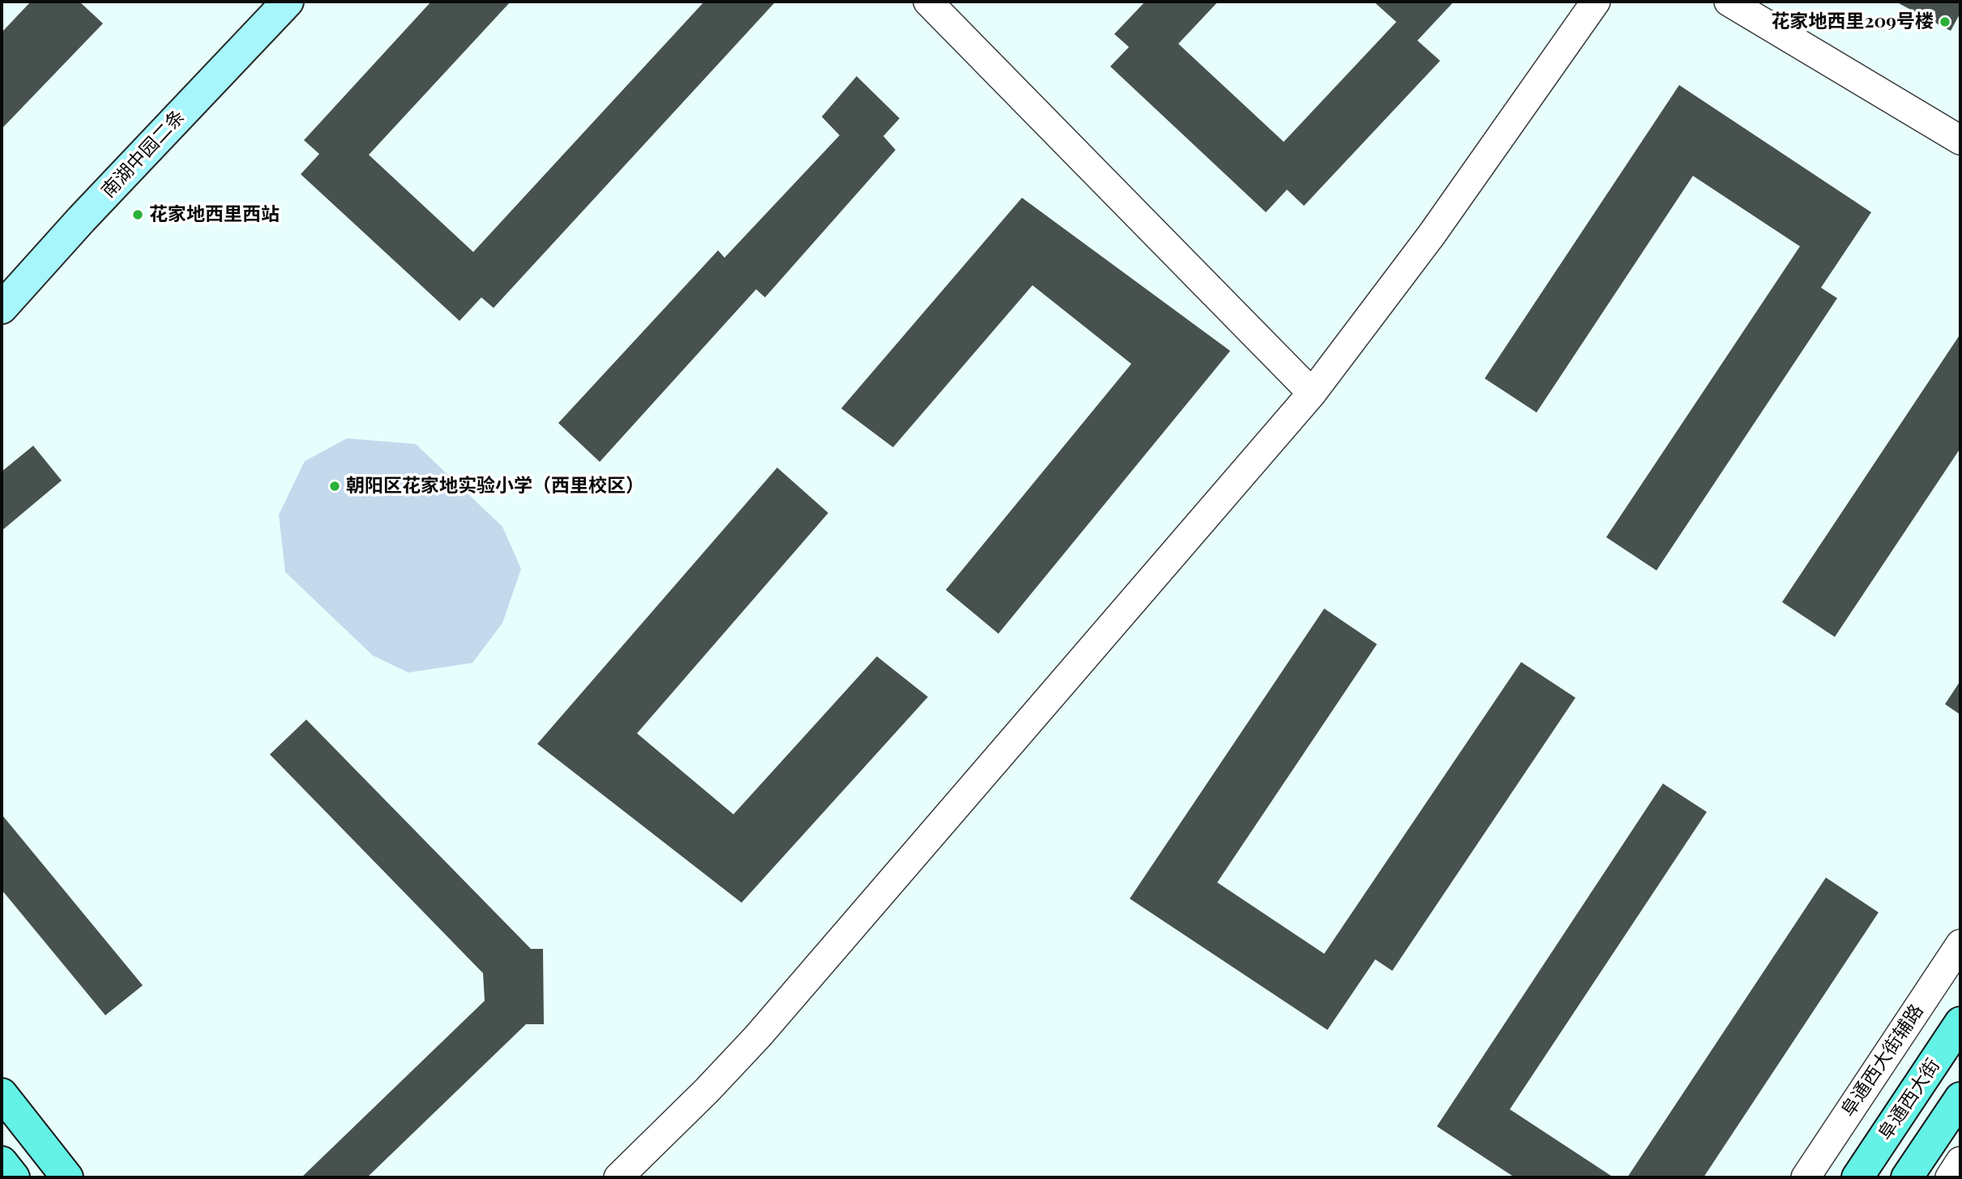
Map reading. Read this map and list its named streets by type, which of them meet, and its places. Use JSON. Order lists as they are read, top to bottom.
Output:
{
  "streets": {
    "main road": ["阜通西大街"],
    "street": ["南湖中园二条", "阜通西大街辅路"]
  },
  "places": ["花家地西里209号楼", "花家地西里西站", "朝阳区花家地实验小学（西里校区）"]
}
